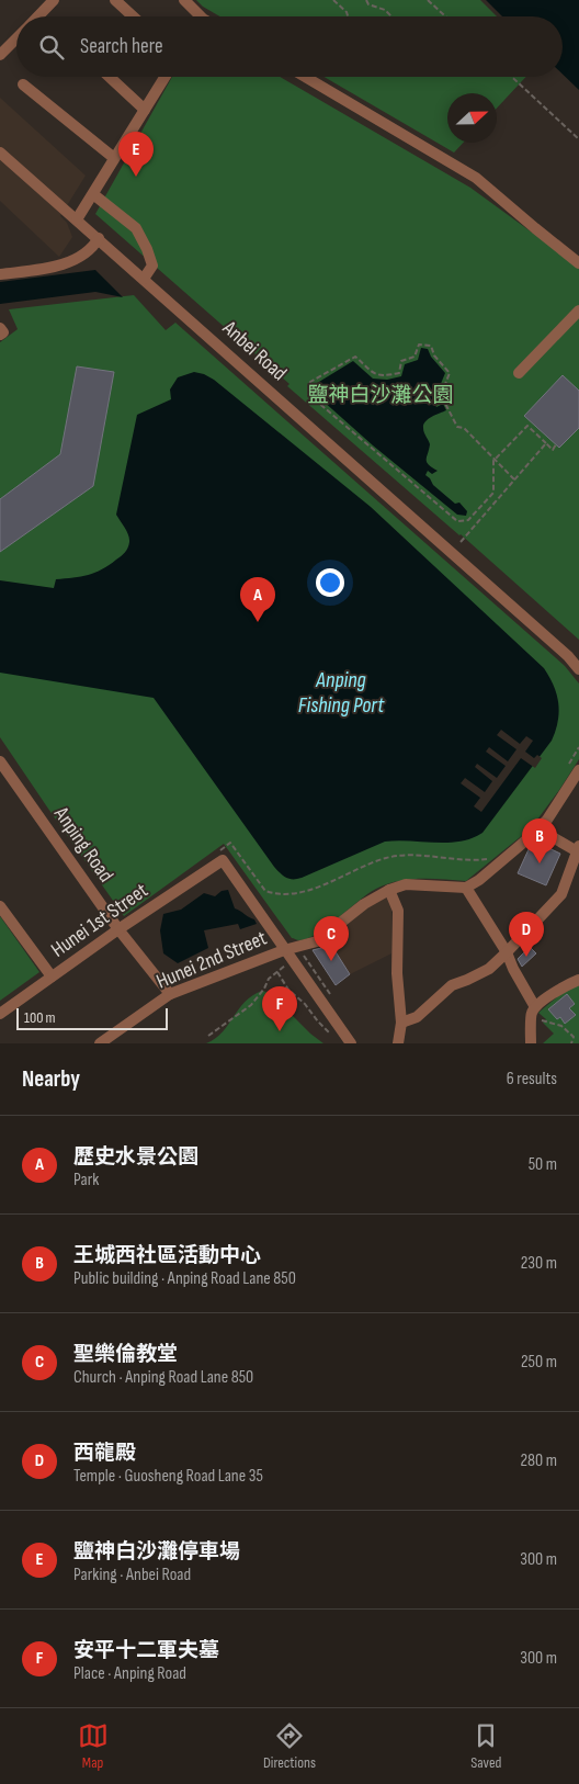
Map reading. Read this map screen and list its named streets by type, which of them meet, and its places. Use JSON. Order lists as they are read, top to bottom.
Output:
{
  "streets": {
    "street": [
      "Anbei Road",
      "Anping Road",
      "Hunei 1st Street",
      "Hunei 2nd Street"
    ]
  },
  "crossings": [
    ["Anping Road", "Hunei 1st Street"],
    ["Anping Road", "Hunei 2nd Street"]
  ],
  "water": ["Anping Fishing Port"],
  "parks": ["鹽神白沙灘公園"],
  "scale_bar": "100 m",
  "north": "right",
  "page": {
    "search": "Search here",
    "pins": [
      "E",
      "A",
      "B",
      "D",
      "C",
      "F"
    ],
    "scale": "100 m",
    "heading": ["Nearby", "6 results"],
    "list": [
      {
        "mark": "A",
        "name": "歷史水景公園",
        "note": "Park",
        "value": "50 m"
      },
      {
        "mark": "B",
        "name": "王城西社區活動中心",
        "note": "Public building · Anping Road Lane 850",
        "value": "230 m"
      },
      {
        "mark": "C",
        "name": "聖樂倫教堂",
        "note": "Church · Anping Road Lane 850",
        "value": "250 m"
      },
      {
        "mark": "D",
        "name": "西㡣殿",
        "note": "Temple · Guosheng Road Lane 35",
        "value": "280 m"
      },
      {
        "mark": "E",
        "name": "鹽神白沙灘停車場",
        "note": "Parking · Anbei Road",
        "value": "300 m"
      },
      {
        "mark": "F",
        "name": "安平十二軍夫墓",
        "note": "Place · Anping Road",
        "value": "300 m"
      }
    ],
    "nav": ["Map", "Directions", "Saved"]
  }
}
